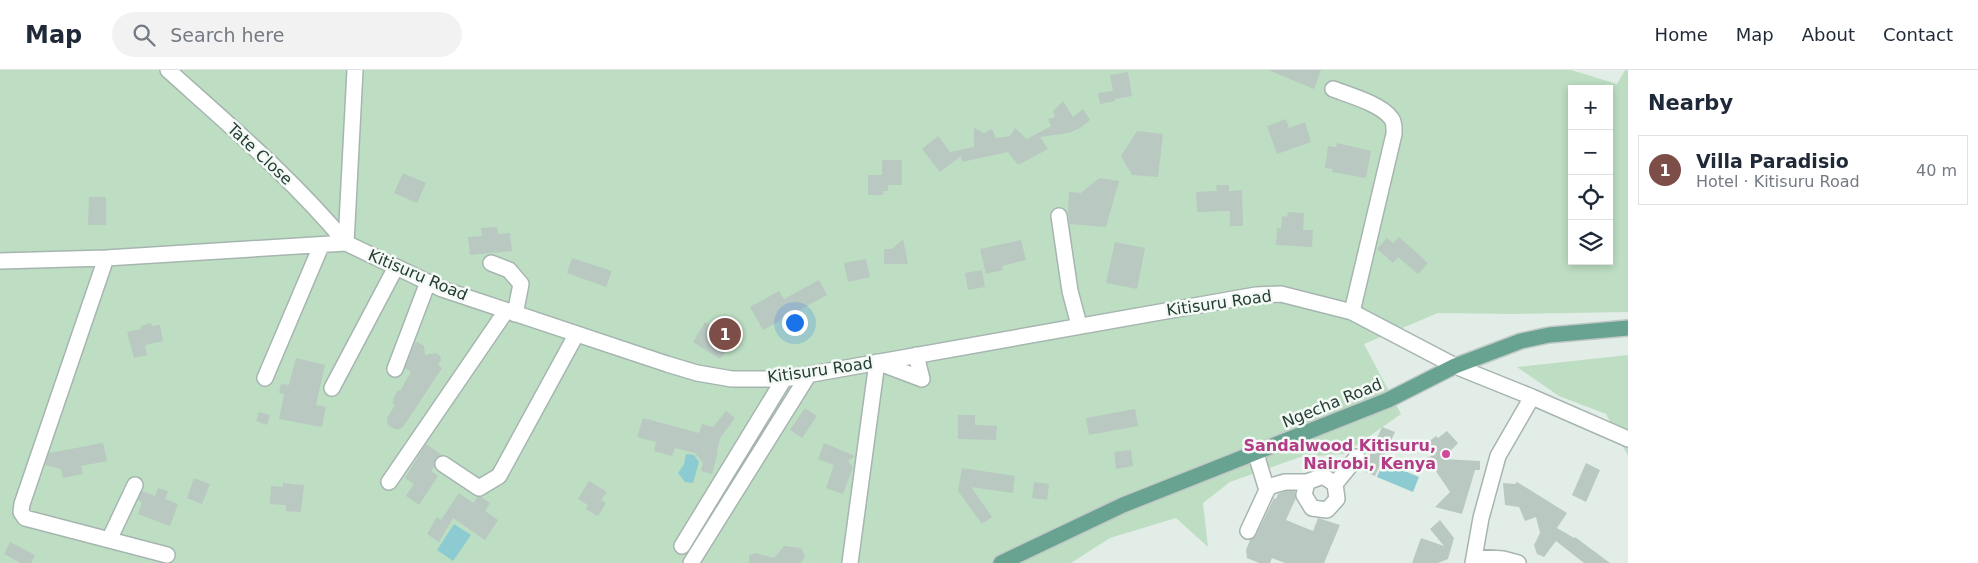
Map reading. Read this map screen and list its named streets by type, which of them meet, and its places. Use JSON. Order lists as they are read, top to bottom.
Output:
{
  "streets": {
    "main road": ["Ngecha Road"],
    "street": ["Tate Close", "Kitisuru Road"]
  },
  "crossings": [
    ["Tate Close", "Kitisuru Road"],
    ["Kitisuru Road", "Ngecha Road"]
  ],
  "places": ["Sandalwood Kitisuru, Nairobi, Kenya"],
  "page": {
    "header": "Map",
    "search": "Search here",
    "nav": [
      "Home",
      "Map",
      "About",
      "Contact"
    ],
    "heading": "Nearby",
    "map_buttons": ["+", "−"],
    "list": [
      {
        "mark": "1",
        "name": "Villa Paradisio",
        "note": "Hotel · Kitisuru Road",
        "value": "40 m"
      }
    ],
    "pins": "1"
  }
}
